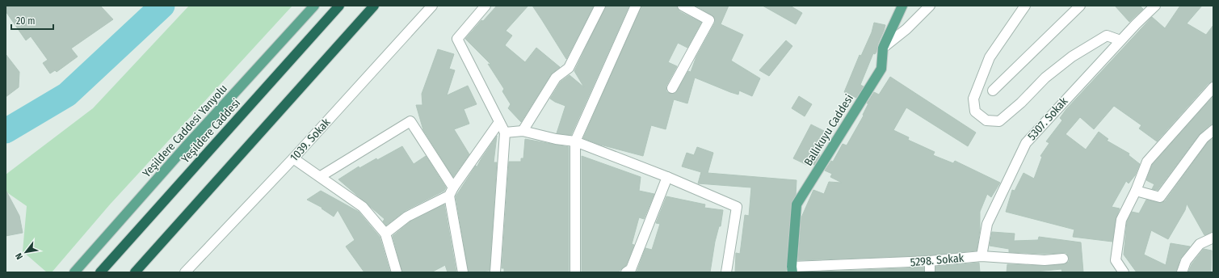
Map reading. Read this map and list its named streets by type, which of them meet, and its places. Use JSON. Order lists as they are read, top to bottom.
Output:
{
  "streets": {
    "highway": ["Yeşildere Caddesi"],
    "main road": ["Ballıkuyu Caddesi", "Yeşildere Caddesi Yanyolu"],
    "street": ["5307. Sokak", "1039. Sokak", "5298. Sokak"]
  },
  "crossings": [
    ["5307. Sokak", "5298. Sokak"],
    ["Ballıkuyu Caddesi", "5298. Sokak"]
  ],
  "scale_bar": "20 m",
  "north": "bottom left"
}
